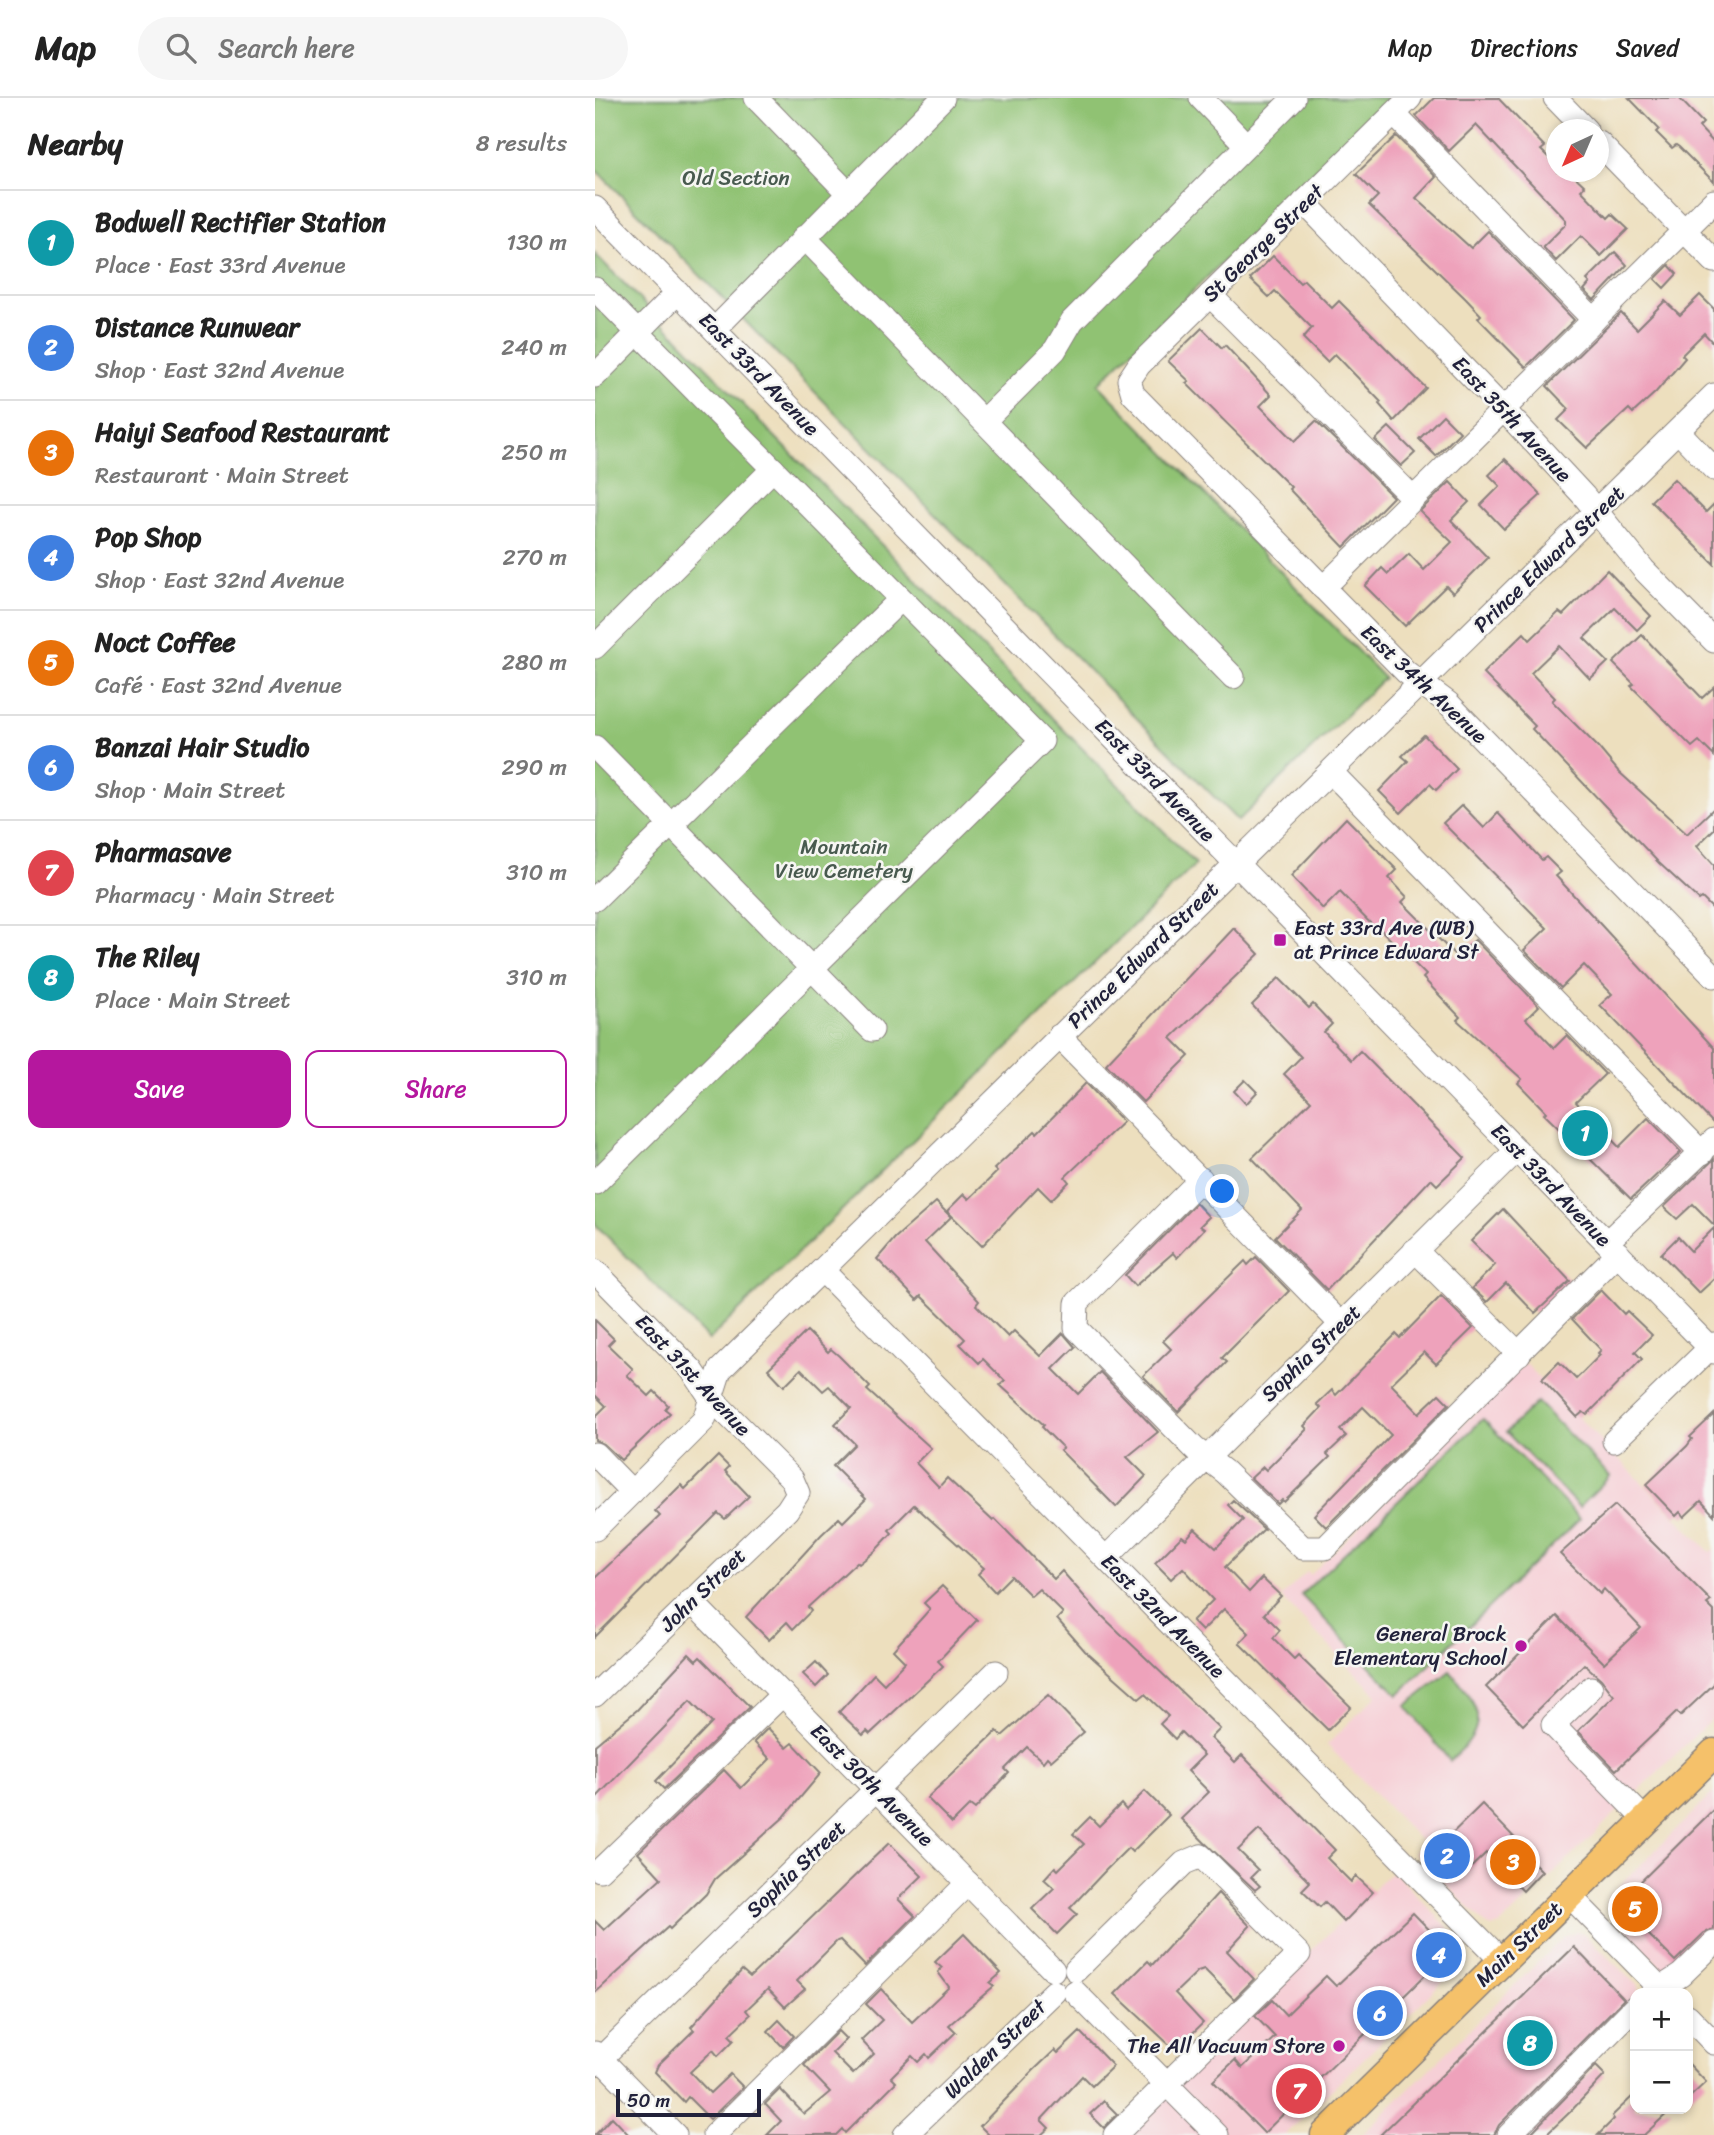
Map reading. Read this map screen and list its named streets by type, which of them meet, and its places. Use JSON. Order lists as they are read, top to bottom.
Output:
{
  "streets": {
    "main road": ["Main Street"],
    "street": [
      "St George Street",
      "East 33rd Avenue",
      "East 35th Avenue",
      "Prince Edward Street",
      "East 34th Avenue",
      "Sophia Street",
      "East 31st Avenue",
      "John Street",
      "East 32nd Avenue",
      "East 30th Avenue",
      "Walden Street"
    ]
  },
  "crossings": [
    ["St George Street", "East 35th Avenue"],
    ["St George Street", "East 34th Avenue"],
    ["East 33rd Avenue", "Prince Edward Street"],
    ["East 33rd Avenue", "Sophia Street"],
    ["East 35th Avenue", "Prince Edward Street"],
    ["Prince Edward Street", "East 34th Avenue"],
    ["Prince Edward Street", "East 31st Avenue"],
    ["Prince Edward Street", "East 32nd Avenue"],
    ["Sophia Street", "East 32nd Avenue"],
    ["Sophia Street", "East 30th Avenue"],
    ["East 31st Avenue", "John Street"],
    ["John Street", "East 30th Avenue"],
    ["East 32nd Avenue", "Main Street"],
    ["East 30th Avenue", "Walden Street"]
  ],
  "parks": ["Old Section", "Mountain View Cemetery"],
  "places": {
    "transit": ["East 33rd Ave (WB) at Prince Edward St"],
    "other": ["General Brock Elementary School", "The All Vacuum Store"]
  },
  "scale_bar": "50 m",
  "north": "bottom left",
  "page": {
    "header": "Map",
    "search": "Search here",
    "nav": ["Map", "Directions", "Saved"],
    "heading": ["Nearby", "8 results"],
    "list": [
      {
        "mark": "1",
        "name": "Bodwell Rectifier Station",
        "note": "Place · East 33rd Avenue",
        "value": "130 m"
      },
      {
        "mark": "2",
        "name": "Distance Runwear",
        "note": "Shop · East 32nd Avenue",
        "value": "240 m"
      },
      {
        "mark": "3",
        "name": "Haiyi Seafood Restaurant",
        "note": "Restaurant · Main Street",
        "value": "250 m"
      },
      {
        "mark": "4",
        "name": "Pop Shop",
        "note": "Shop · East 32nd Avenue",
        "value": "270 m"
      },
      {
        "mark": "5",
        "name": "Noct Coffee",
        "note": "Café · East 32nd Avenue",
        "value": "280 m"
      },
      {
        "mark": "6",
        "name": "Banzai Hair Studio",
        "note": "Shop · Main Street",
        "value": "290 m"
      },
      {
        "mark": "7",
        "name": "Pharmasave",
        "note": "Pharmacy · Main Street",
        "value": "310 m"
      },
      {
        "mark": "8",
        "name": "The Riley",
        "note": "Place · Main Street",
        "value": "310 m"
      }
    ],
    "buttons": ["Save", "Share"],
    "pins": [
      "1",
      "2",
      "3",
      "5",
      "4",
      "6",
      "8",
      "7"
    ],
    "map_buttons": ["+", "−"],
    "scale": "50 m"
  }
}
